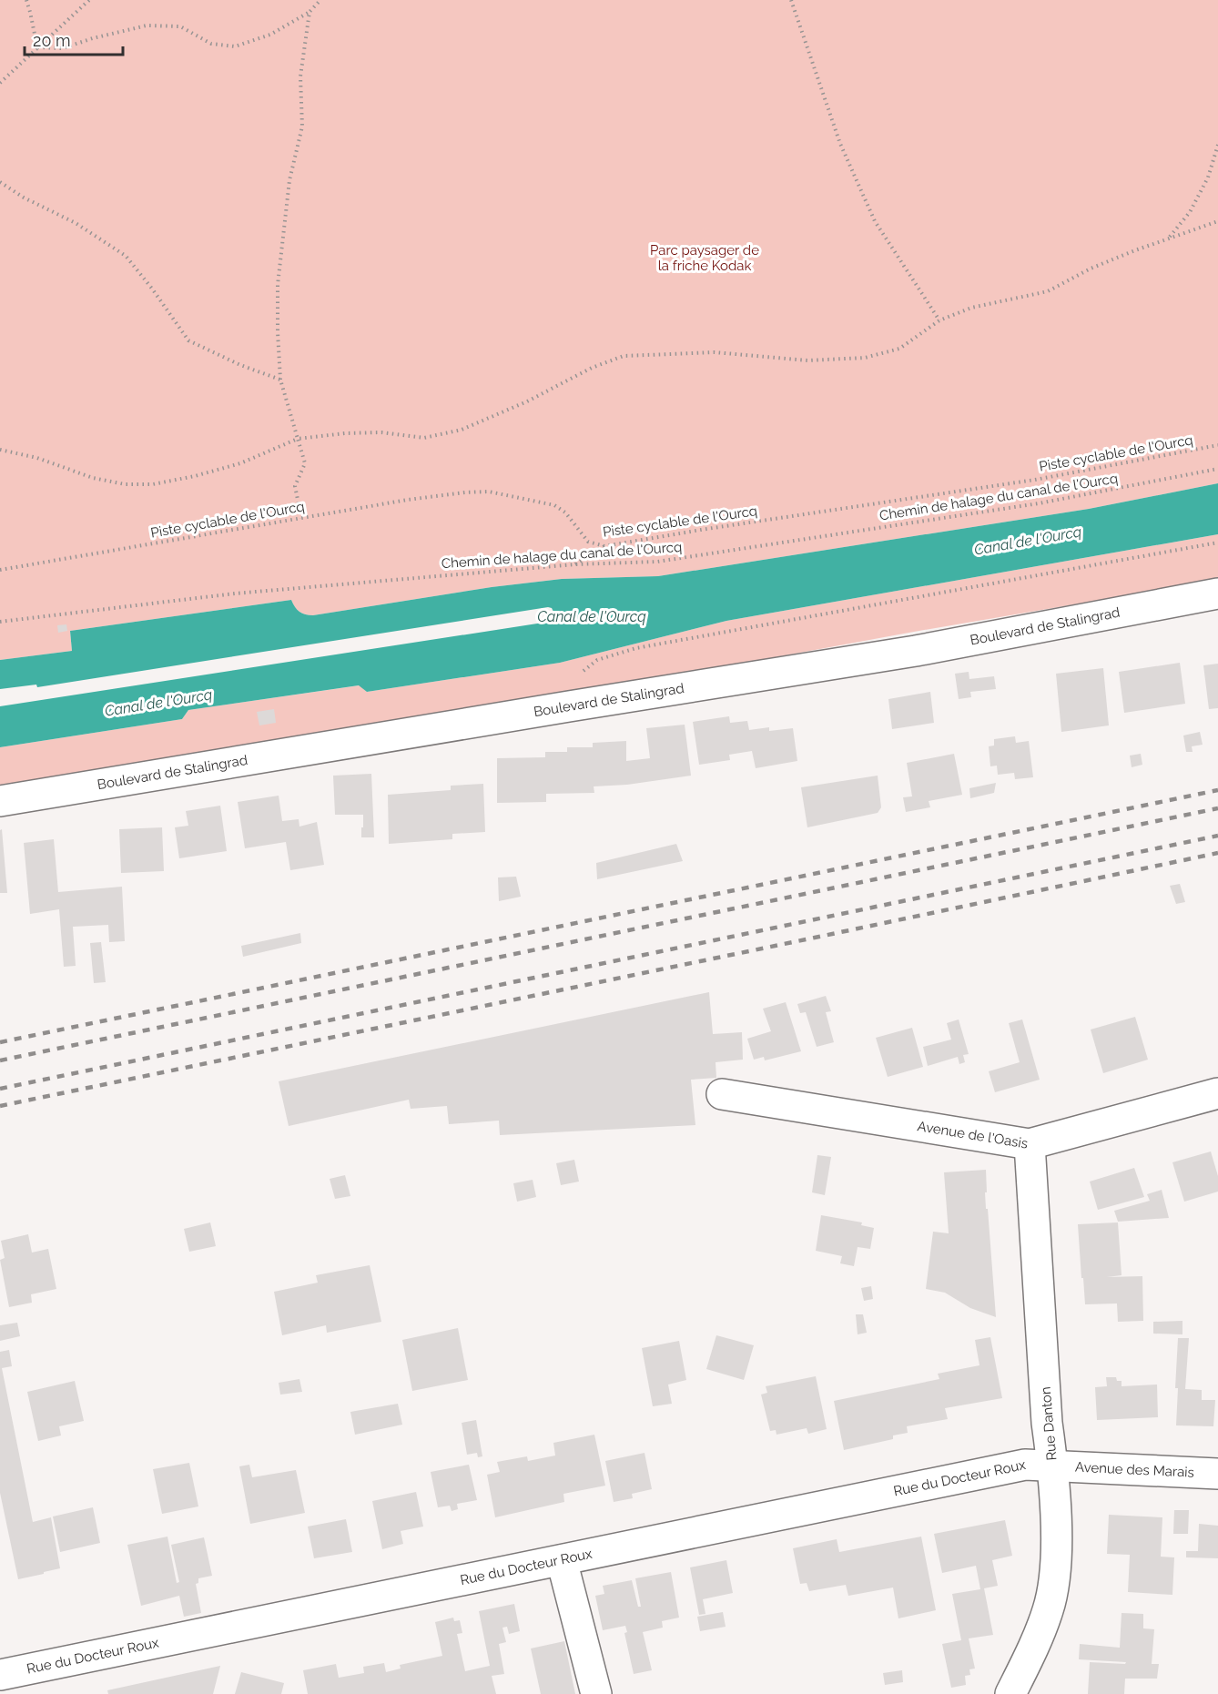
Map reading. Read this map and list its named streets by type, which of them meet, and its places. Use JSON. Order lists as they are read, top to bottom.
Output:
{
  "streets": {
    "street": [
      "Boulevard de Stalingrad",
      "Avenue de l'Oasis",
      "Rue Danton",
      "Avenue des Marais",
      "Rue du Docteur Roux"
    ],
    "path": ["Piste cyclable de l'Ourcq", "Chemin de halage du canal de l'Ourcq"]
  },
  "crossings": [
    ["Avenue de l'Oasis", "Rue Danton"],
    ["Rue Danton", "Avenue des Marais"],
    ["Rue Danton", "Rue du Docteur Roux"],
    ["Avenue des Marais", "Rue du Docteur Roux"]
  ],
  "water": ["Canal de l'Ourcq"],
  "parks": ["Parc paysager de la friche Kodak"],
  "scale_bar": "20 m"
}
